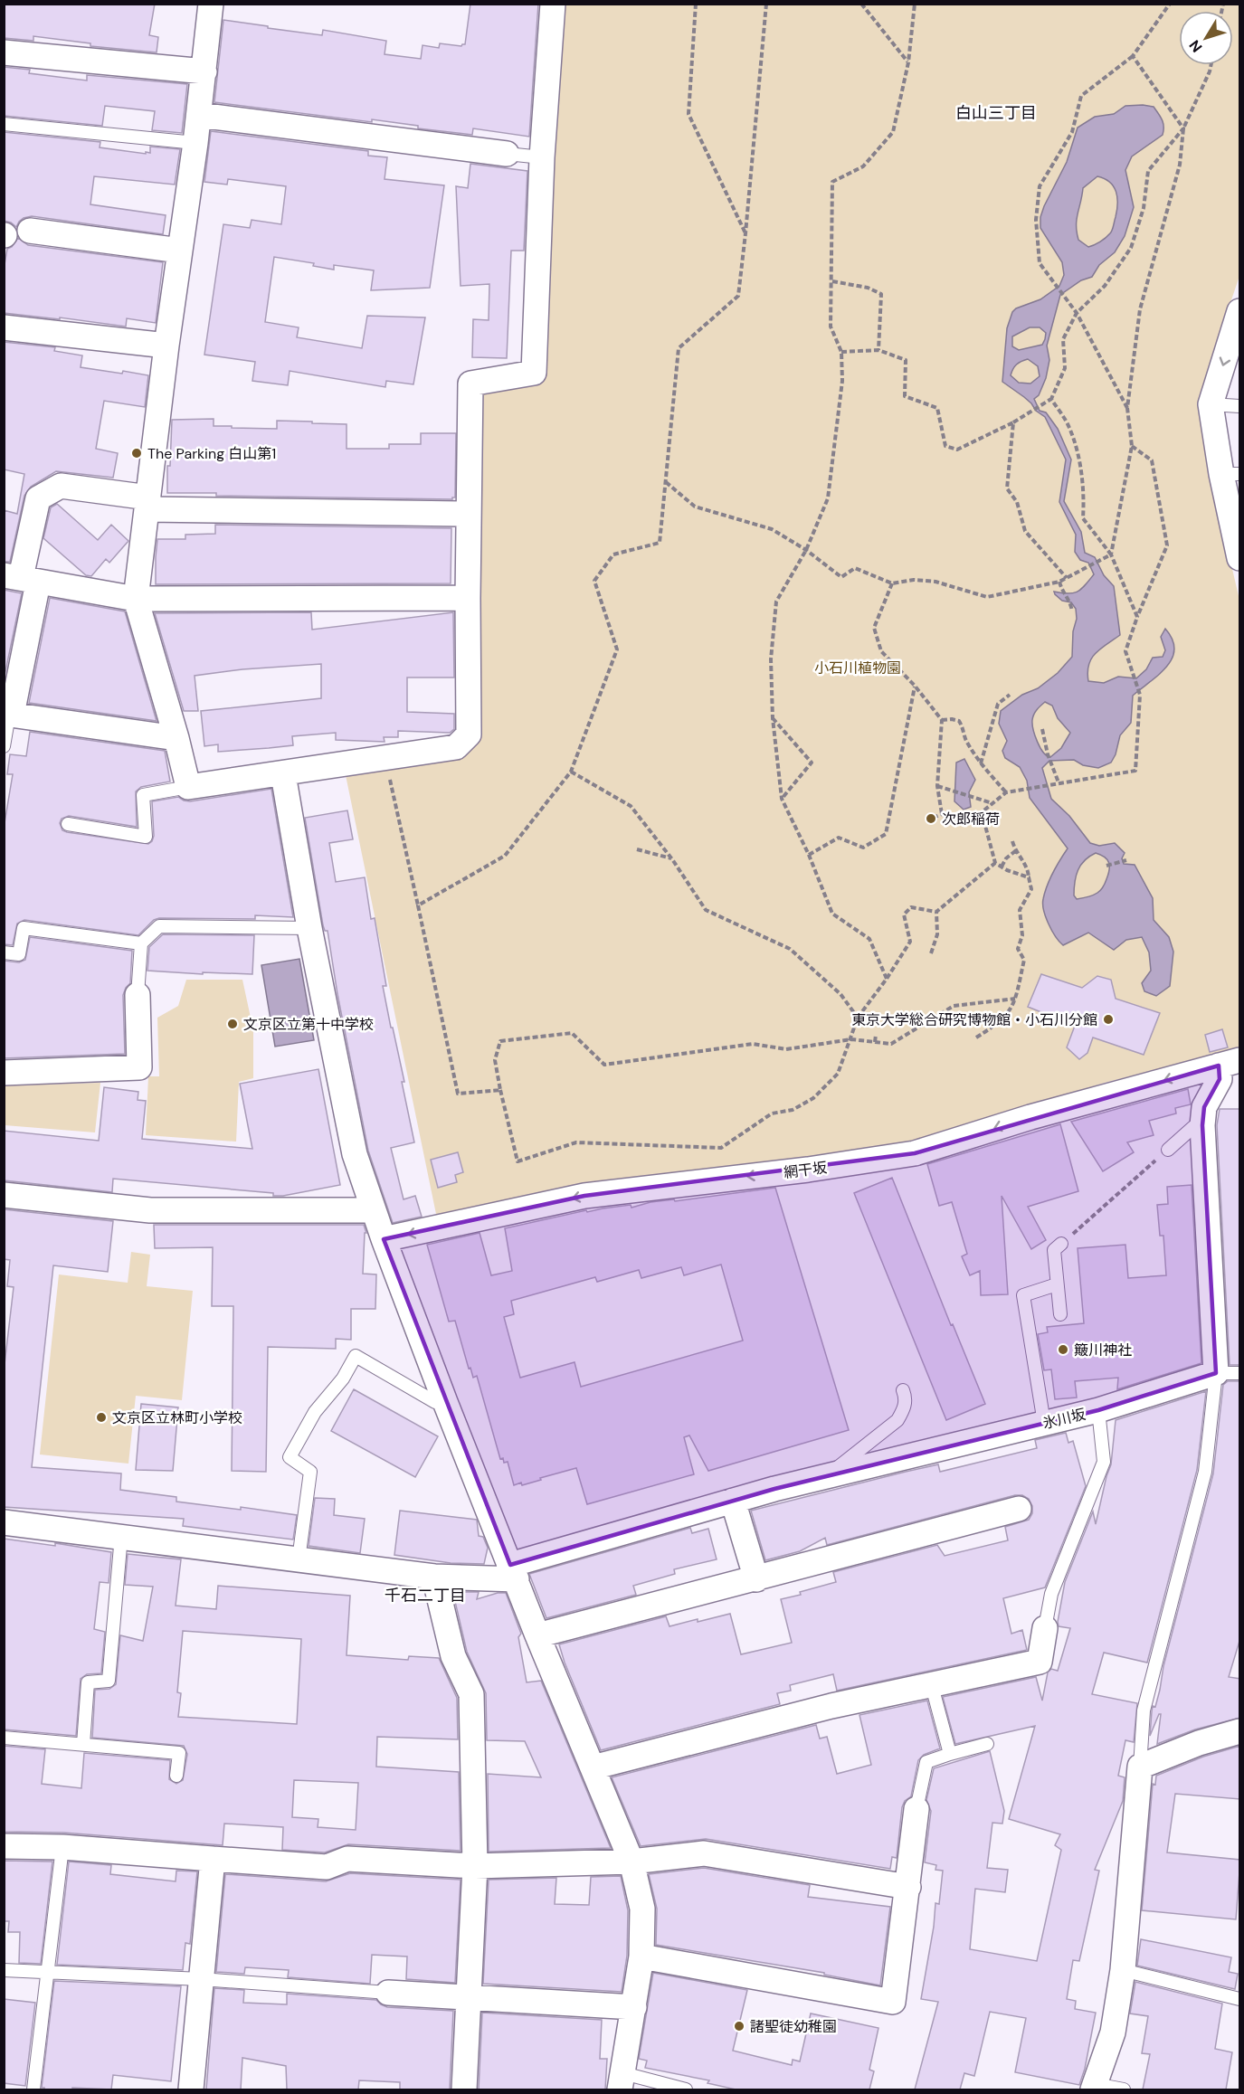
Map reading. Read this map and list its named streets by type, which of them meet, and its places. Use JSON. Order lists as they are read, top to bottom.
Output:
{
  "streets": {
    "street": ["網干坂", "氷川坂"]
  },
  "one_way": ["網干坂"],
  "districts": ["白山三丁目", "千石二丁目"],
  "parks": ["小石川植物園"],
  "places": [
    "The Parking 白山第1",
    "次郎稲荷",
    "東京大学総合研究博物館・小石川分館",
    "文京区立第十中学校",
    "簸川神社",
    "文京区立林町小学校",
    "諸聖徒幼稚園"
  ],
  "north": "bottom left"
}
